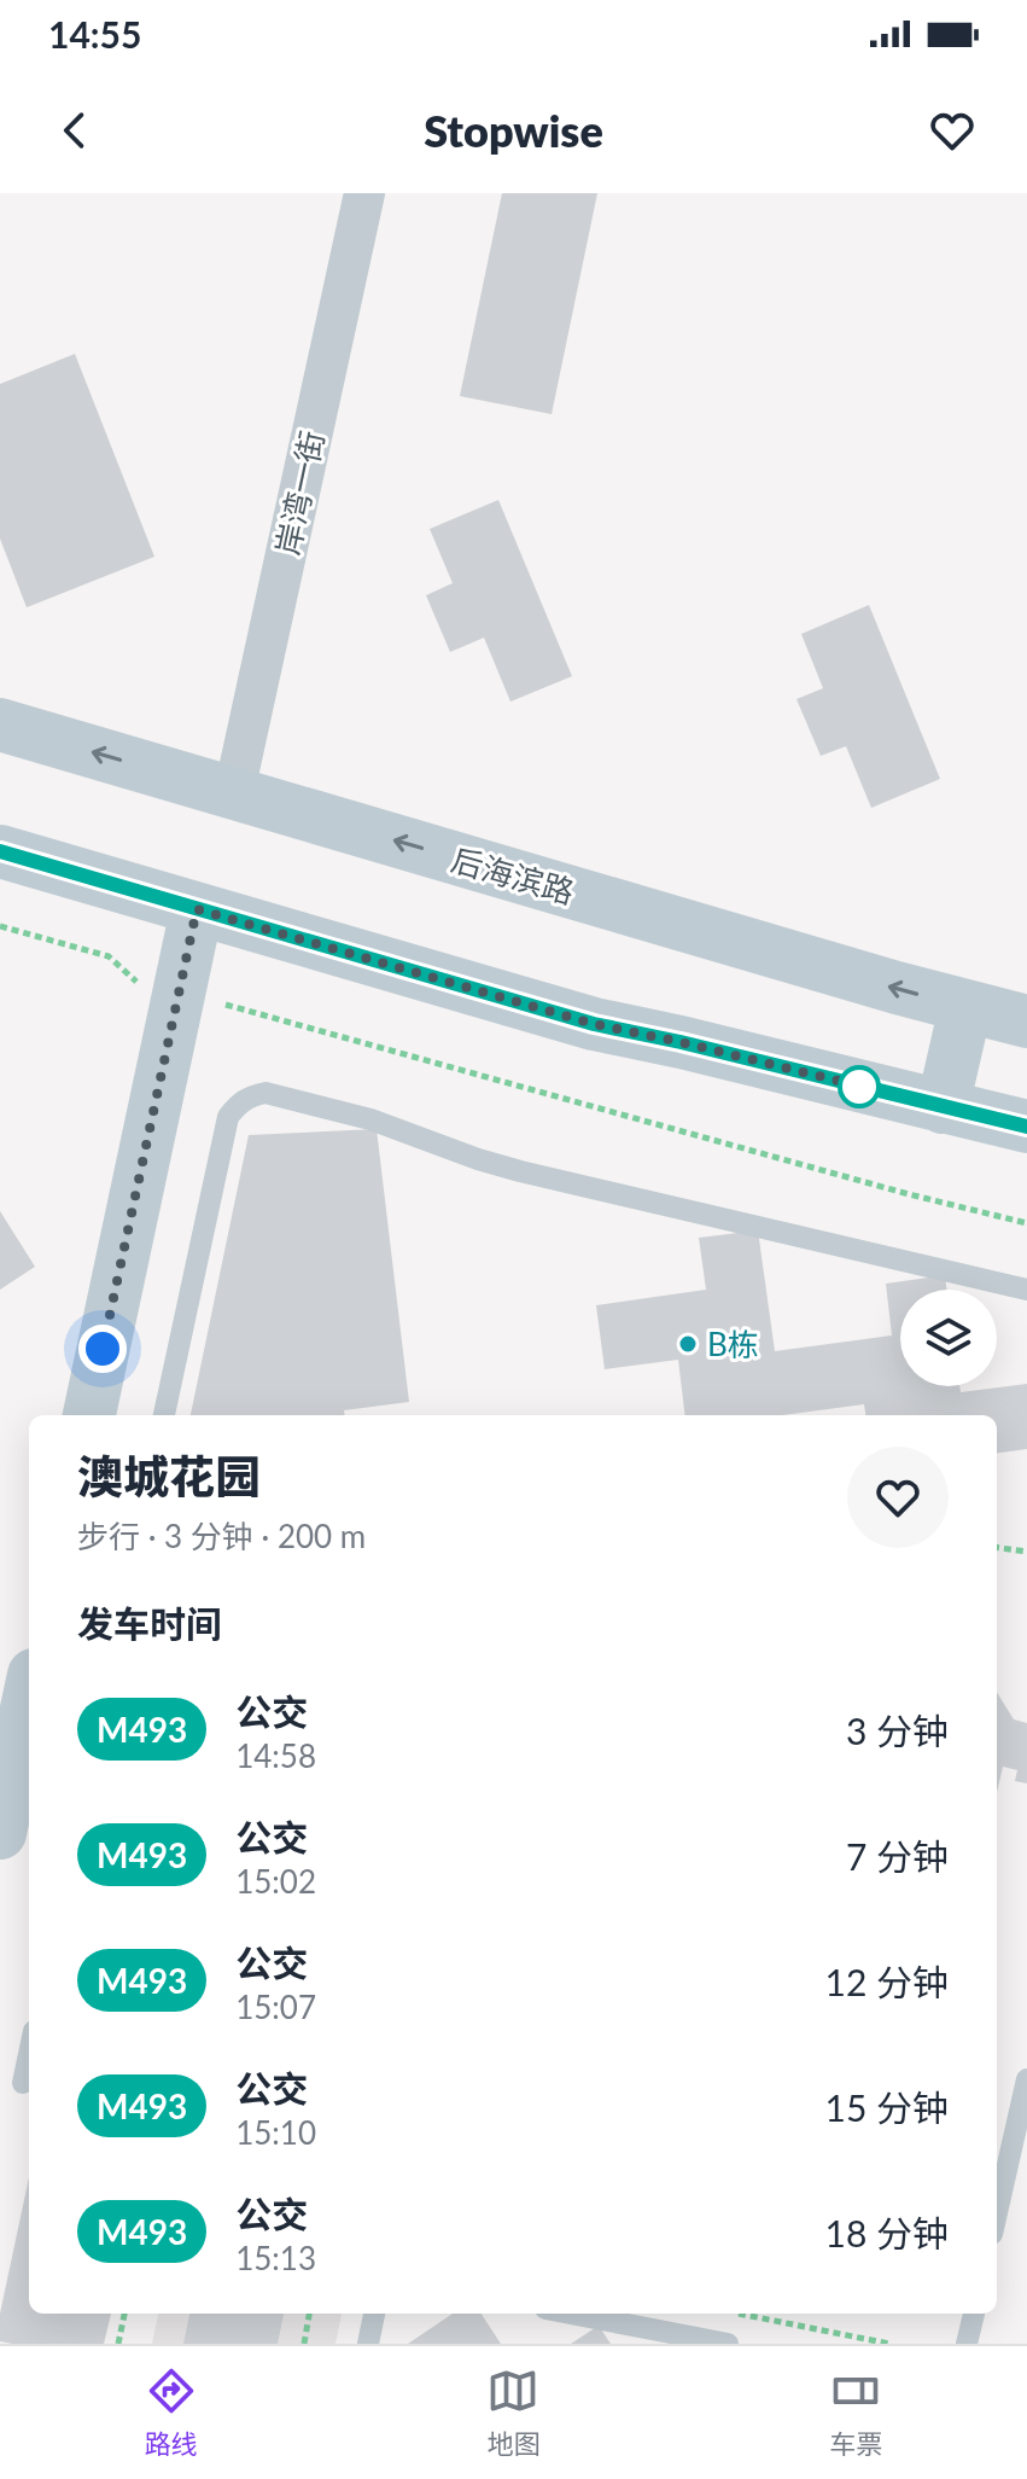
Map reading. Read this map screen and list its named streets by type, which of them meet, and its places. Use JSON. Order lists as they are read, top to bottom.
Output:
{
  "streets": {
    "main road": ["后海滨路"],
    "street": ["岸湾一街"]
  },
  "crossings": [
    ["岸湾一街", "后海滨路"]
  ],
  "places": ["B栋"],
  "lines": ["bus line M493"],
  "page": {
    "status": "14:55",
    "header": "Stopwise",
    "heading": [
      ["澳城花园", "步行 · 3 分钟 · 200 m"],
      "发车时间"
    ],
    "list": [
      {
        "mark": "M493",
        "name": "公交",
        "note": "14:58",
        "value": "3 分钟"
      },
      {
        "mark": "M493",
        "name": "公交",
        "note": "15:02",
        "value": "7 分钟"
      },
      {
        "mark": "M493",
        "name": "公交",
        "note": "15:07",
        "value": "12 分钟"
      },
      {
        "mark": "M493",
        "name": "公交",
        "note": "15:10",
        "value": "15 分钟"
      },
      {
        "mark": "M493",
        "name": "公交",
        "note": "15:13",
        "value": "18 分钟"
      }
    ],
    "tabs": ["路线", "地图", "车票"]
  }
}
